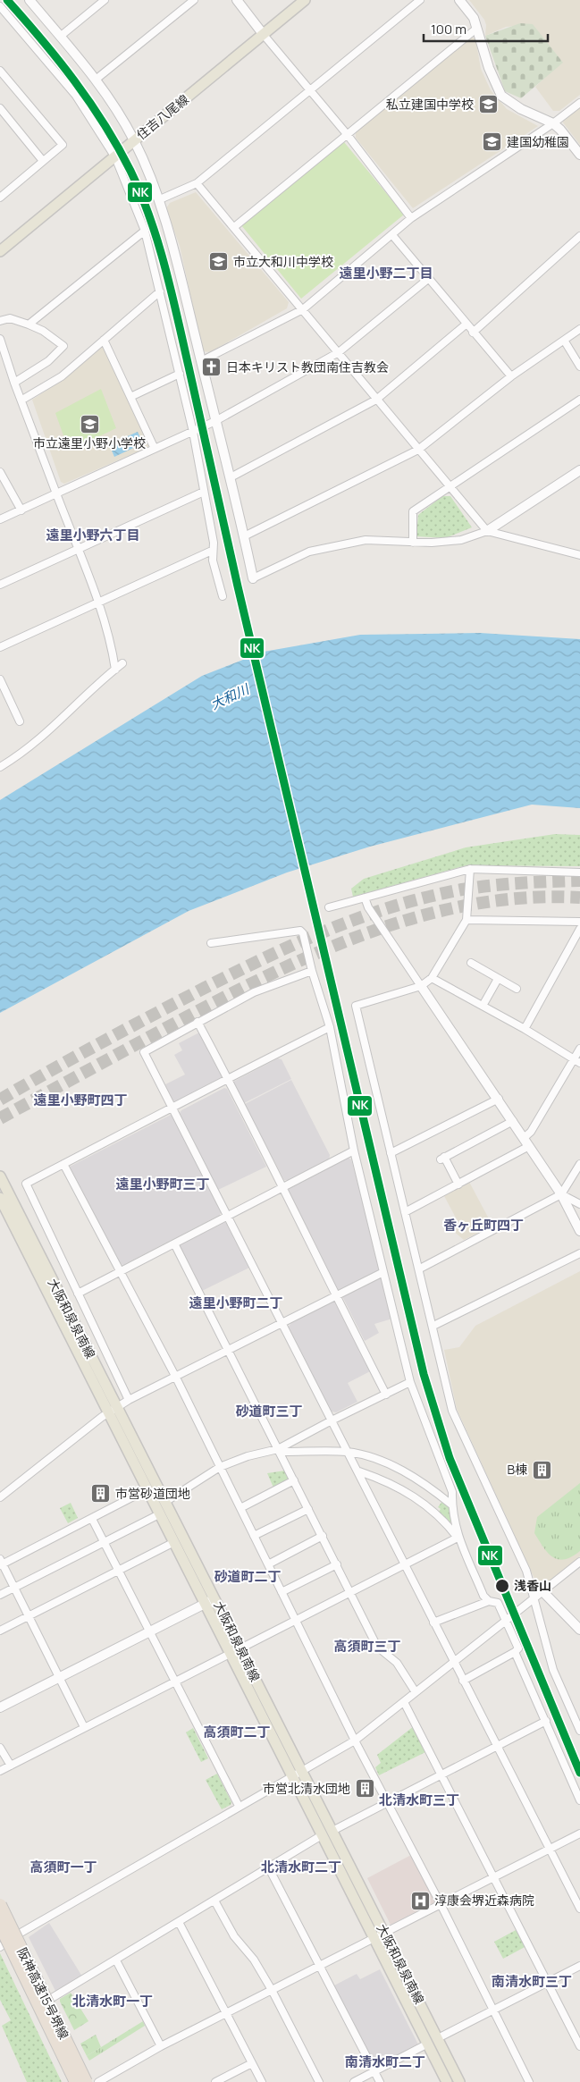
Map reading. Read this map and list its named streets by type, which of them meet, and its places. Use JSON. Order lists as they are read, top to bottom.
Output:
{
  "streets": {
    "highway": ["阪神高速15号堺線"],
    "main road": ["住吉八尾線", "大阪和泉泉南線"]
  },
  "districts": [
    "遠里小野二丁目",
    "遠里小野六丁目",
    "遠里小野町四丁",
    "遠里小野町三丁",
    "香ヶ丘町四丁",
    "遠里小野町二丁",
    "砂道町三丁",
    "砂道町二丁",
    "高須町三丁",
    "高須町二丁",
    "北清水町三丁",
    "高須町一丁",
    "北清水町二丁",
    "南清水町三丁",
    "北清水町一丁",
    "南清水町二丁"
  ],
  "water": ["大和川"],
  "places": {
    "school or university": [
      "私立建国中学校",
      "建国幼稚園",
      "市立大和川中学校",
      "市立遠里小野小学校"
    ],
    "church": ["日本キリスト教団南住吉教会"],
    "building": ["B棟", "市営砂道団地", "市営北清水団地"],
    "other": ["浅香山"],
    "hospital": ["淳康会堺近森病院"]
  },
  "lines": ["transit line NK"],
  "scale_bar": "100 m"
}
